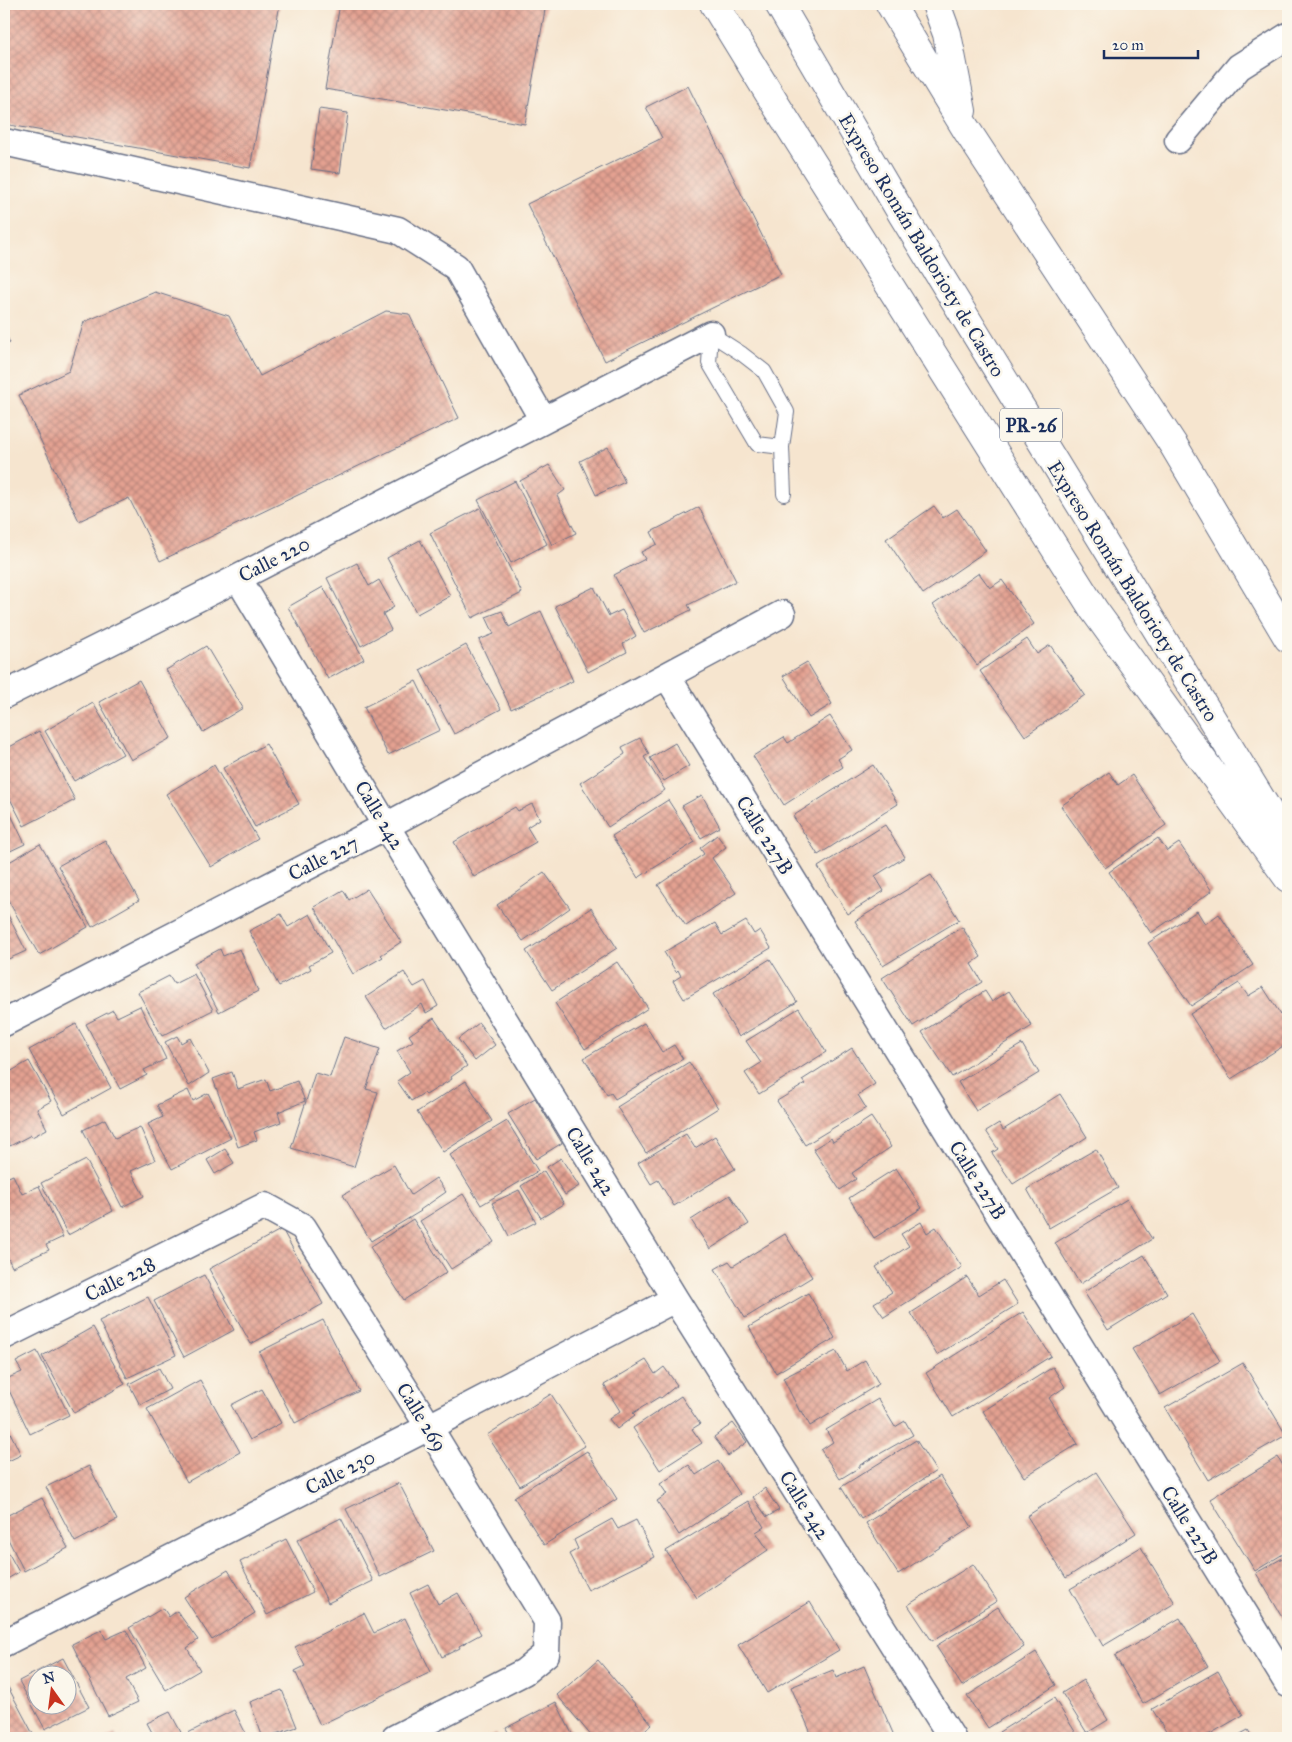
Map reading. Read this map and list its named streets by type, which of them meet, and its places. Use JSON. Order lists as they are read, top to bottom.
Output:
{
  "streets": {
    "highway": ["Expreso Román Baldorioty de Castro", "PR-26"],
    "street": [
      "Calle 220",
      "Calle 242",
      "Calle 227B",
      "Calle 227",
      "Calle 228",
      "Calle 269",
      "Calle 230"
    ]
  },
  "crossings": [
    ["Calle 220", "Calle 242"],
    ["Calle 242", "Calle 227"],
    ["Calle 242", "Calle 230"],
    ["Calle 227B", "Calle 227"],
    ["Calle 228", "Calle 269"],
    ["Calle 269", "Calle 230"]
  ],
  "scale_bar": "20 m",
  "north": "top"
}
